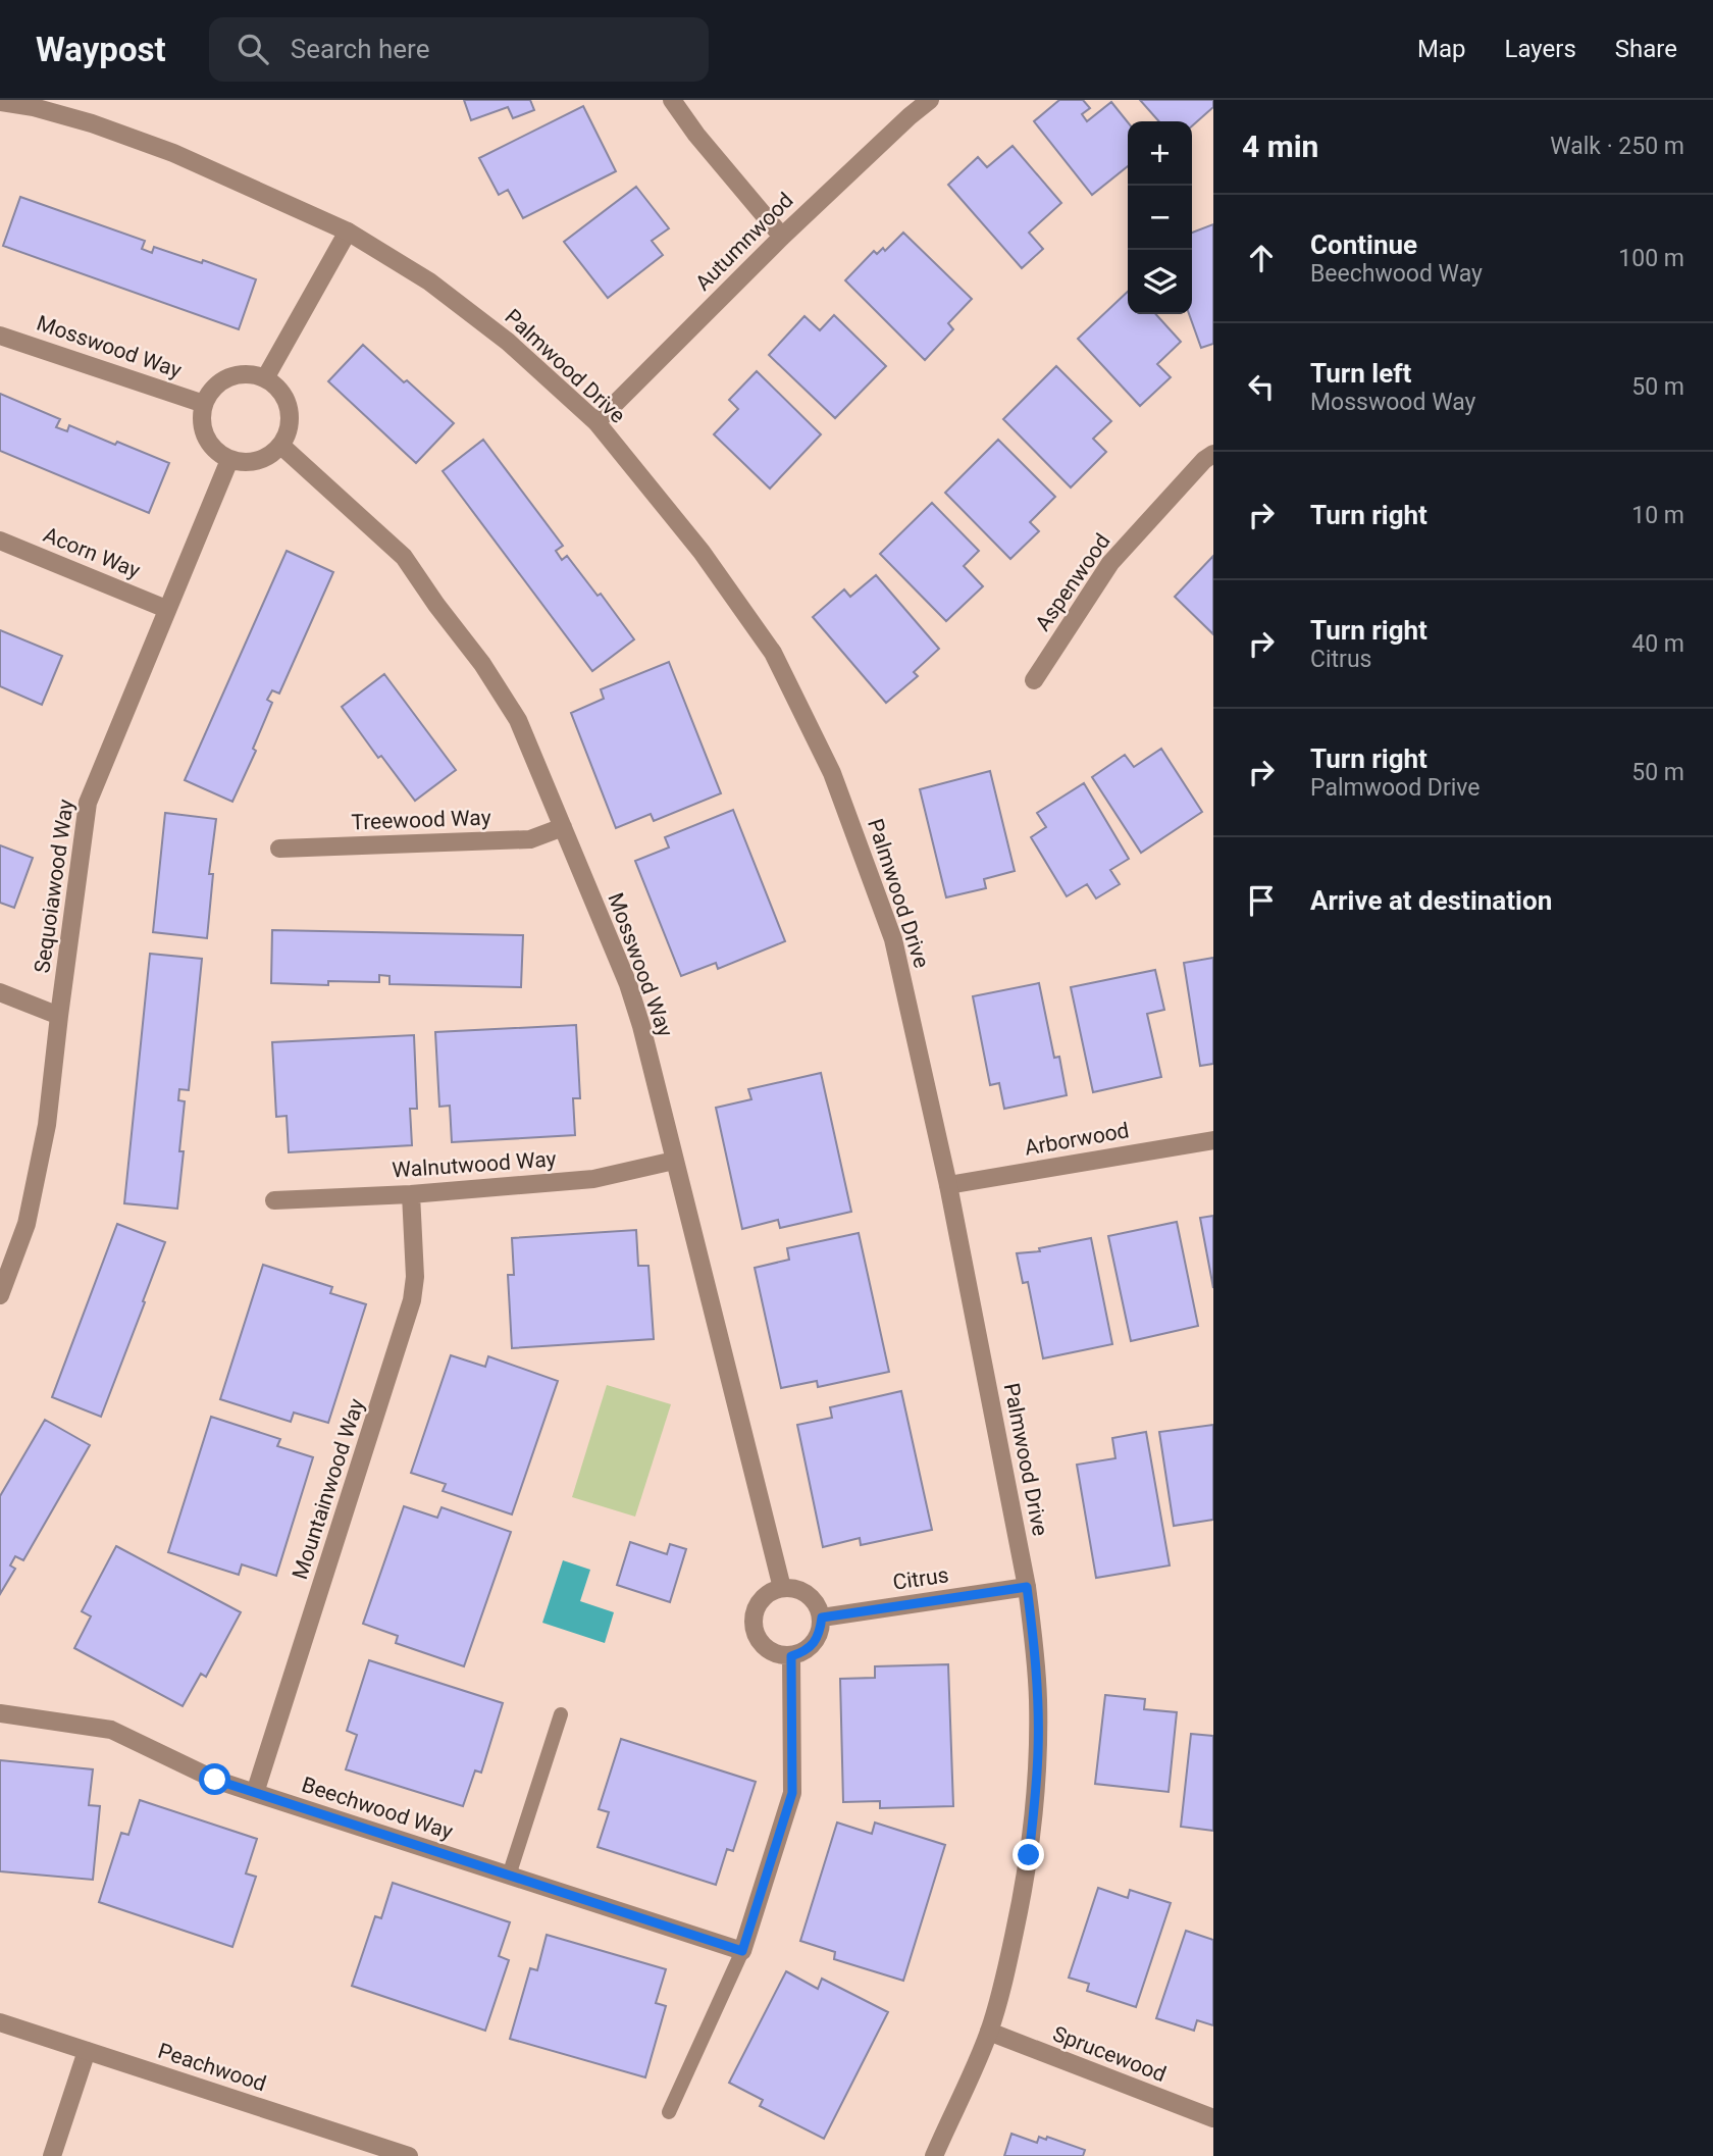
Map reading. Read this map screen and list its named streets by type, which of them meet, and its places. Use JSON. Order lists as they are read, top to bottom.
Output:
{
  "streets": {
    "street": [
      "Autumnwood",
      "Mosswood Way",
      "Palmwood Drive",
      "Acorn Way",
      "Aspenwood",
      "Treewood Way",
      "Sequoiawood Way",
      "Arborwood",
      "Walnutwood Way",
      "Mountainwood Way",
      "Citrus",
      "Beechwood Way",
      "Sprucewood",
      "Peachwood"
    ]
  },
  "crossings": [
    ["Autumnwood", "Palmwood Drive"],
    ["Mosswood Way", "Treewood Way"],
    ["Mosswood Way", "Sequoiawood Way"],
    ["Mosswood Way", "Walnutwood Way"],
    ["Mosswood Way", "Citrus"],
    ["Palmwood Drive", "Arborwood"],
    ["Palmwood Drive", "Citrus"],
    ["Palmwood Drive", "Sprucewood"],
    ["Acorn Way", "Sequoiawood Way"],
    ["Walnutwood Way", "Mountainwood Way"],
    ["Mountainwood Way", "Beechwood Way"]
  ],
  "page": {
    "header": "Waypost",
    "search": "Search here",
    "nav": ["Map", "Layers", "Share"],
    "heading": ["4 min", "Walk · 250 m"],
    "map_buttons": ["+", "−"],
    "list": [
      ["Continue", "Beechwood Way", "100 m"],
      ["Turn left", "Mosswood Way", "50 m"],
      ["Turn right", "10 m"],
      ["Turn right", "Citrus", "40 m"],
      ["Turn right", "Palmwood Drive", "50 m"],
      "Arrive at destination"
    ]
  }
}
